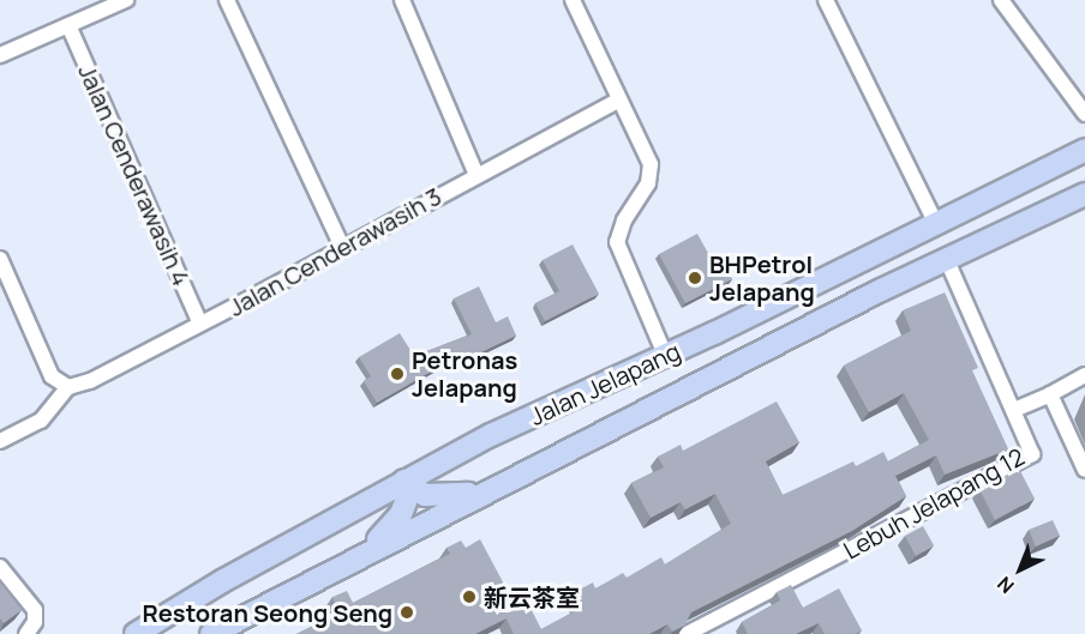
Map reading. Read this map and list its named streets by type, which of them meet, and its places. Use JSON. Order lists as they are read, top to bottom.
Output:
{
  "streets": {
    "main road": ["Jalan Jelapang"],
    "street": ["Jalan Cenderawasih 4", "Jalan Cenderawasih 3", "Lebuh Jelapang 12"]
  },
  "crossings": [
    ["Jalan Cenderawasih 4", "Jalan Cenderawasih 3"],
    ["Jalan Jelapang", "Lebuh Jelapang 12"]
  ],
  "places": [
    "BHPetrol Jelapang",
    "Petronas Jelapang",
    "新云茶室",
    "Restoran Seong Seng"
  ],
  "north": "bottom left"
}
